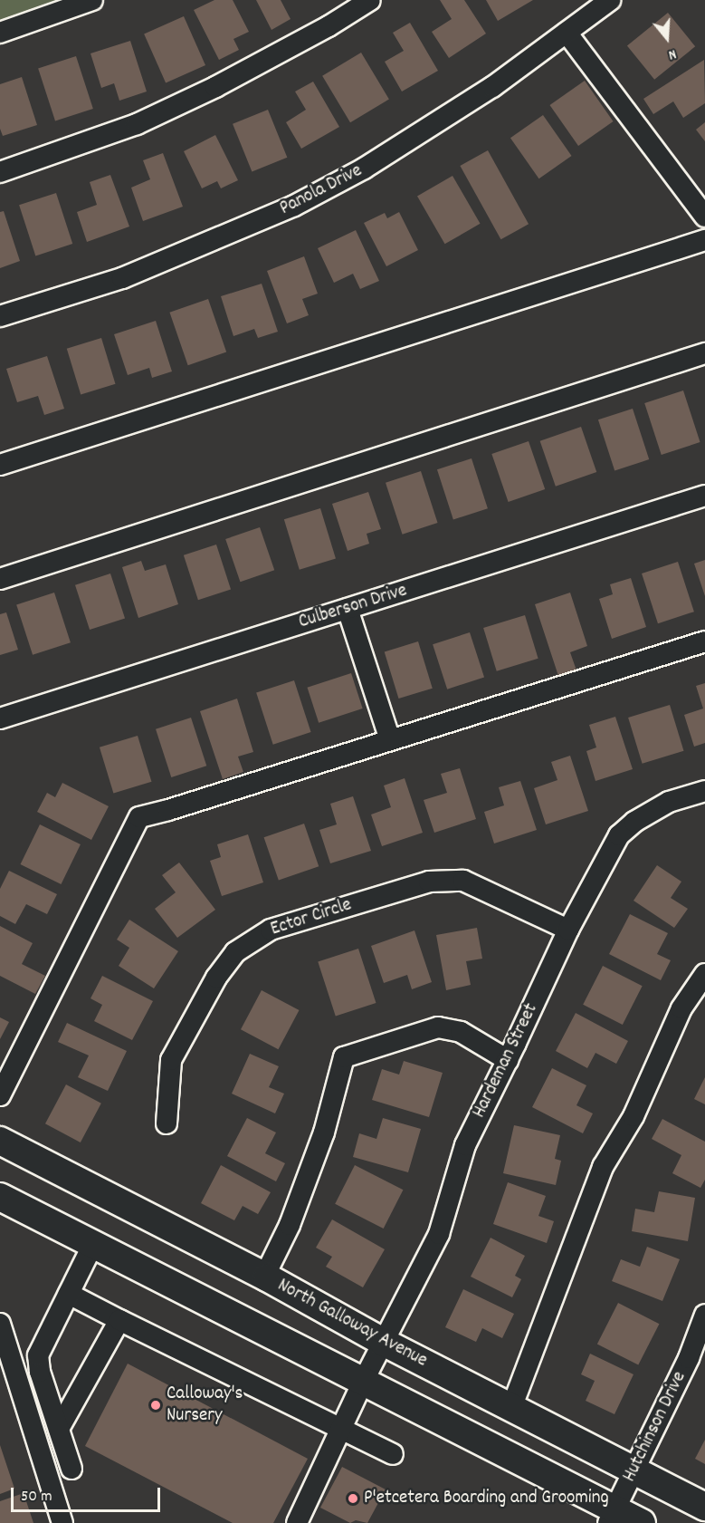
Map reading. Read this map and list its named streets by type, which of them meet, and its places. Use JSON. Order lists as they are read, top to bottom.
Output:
{
  "streets": {
    "main road": ["North Galloway Avenue"],
    "street": [
      "Panola Drive",
      "Culberson Drive",
      "Ector Circle",
      "Hardeman Street",
      "Hutchinson Drive"
    ]
  },
  "crossings": [
    ["Ector Circle", "Hardeman Street"],
    ["Hardeman Street", "North Galloway Avenue"],
    ["North Galloway Avenue", "Hutchinson Drive"]
  ],
  "places": ["Calloway's Nursery", "P'etcetera Boarding and Grooming"],
  "scale_bar": "50 m",
  "north": "bottom"
}
